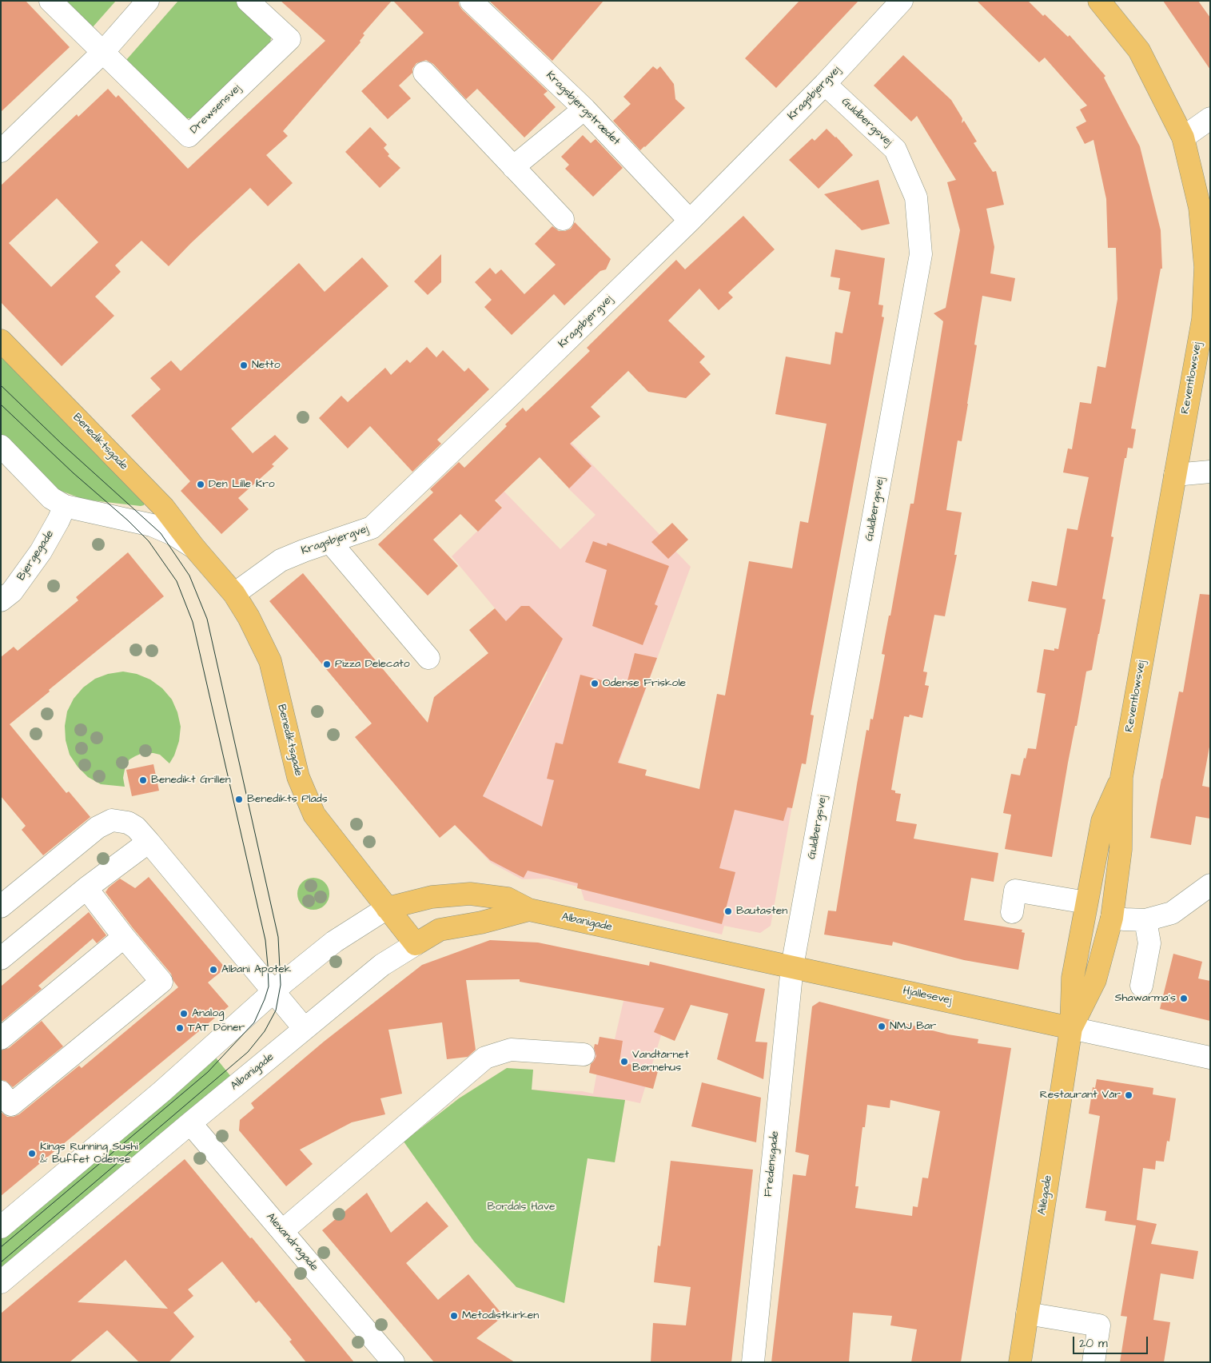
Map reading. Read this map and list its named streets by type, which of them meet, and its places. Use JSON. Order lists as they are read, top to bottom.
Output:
{
  "streets": {
    "main road": [
      "Reventlowsvej",
      "Benediktsgade",
      "Albanigade",
      "Hjallesevej",
      "Allégade"
    ],
    "street": [
      "Kragsbjergvej",
      "Kragsbjergstrædet",
      "Drewsensvej",
      "Guldbergsvej",
      "Bjergegade",
      "Fredensgade",
      "Alexandragade"
    ]
  },
  "crossings": [
    ["Kragsbjergvej", "Kragsbjergstrædet"],
    ["Kragsbjergvej", "Guldbergsvej"],
    ["Kragsbjergvej", "Benediktsgade"],
    ["Guldbergsvej", "Hjallesevej"],
    ["Guldbergsvej", "Fredensgade"],
    ["Reventlowsvej", "Hjallesevej"],
    ["Reventlowsvej", "Allégade"],
    ["Benediktsgade", "Bjergegade"],
    ["Benediktsgade", "Albanigade"],
    ["Albanigade", "Hjallesevej"],
    ["Albanigade", "Alexandragade"],
    ["Hjallesevej", "Fredensgade"],
    ["Hjallesevej", "Allégade"]
  ],
  "parks": ["Bordals Have"],
  "places": [
    "Netto",
    "Den Lille Kro",
    "Pizza Delecato",
    "Odense Friskole",
    "Benedikt Grillen",
    "Benedikts Plads",
    "Bautasten",
    "Albani Apotek",
    "Shawarma's",
    "Analog",
    "NMJ Bar",
    "TAT Döner",
    "Vandtårnet Børnehus",
    "Restaurant Vår",
    "Kings Running Sushi & Buffet Odense",
    "Metodistkirken"
  ],
  "scale_bar": "20 m"
}
